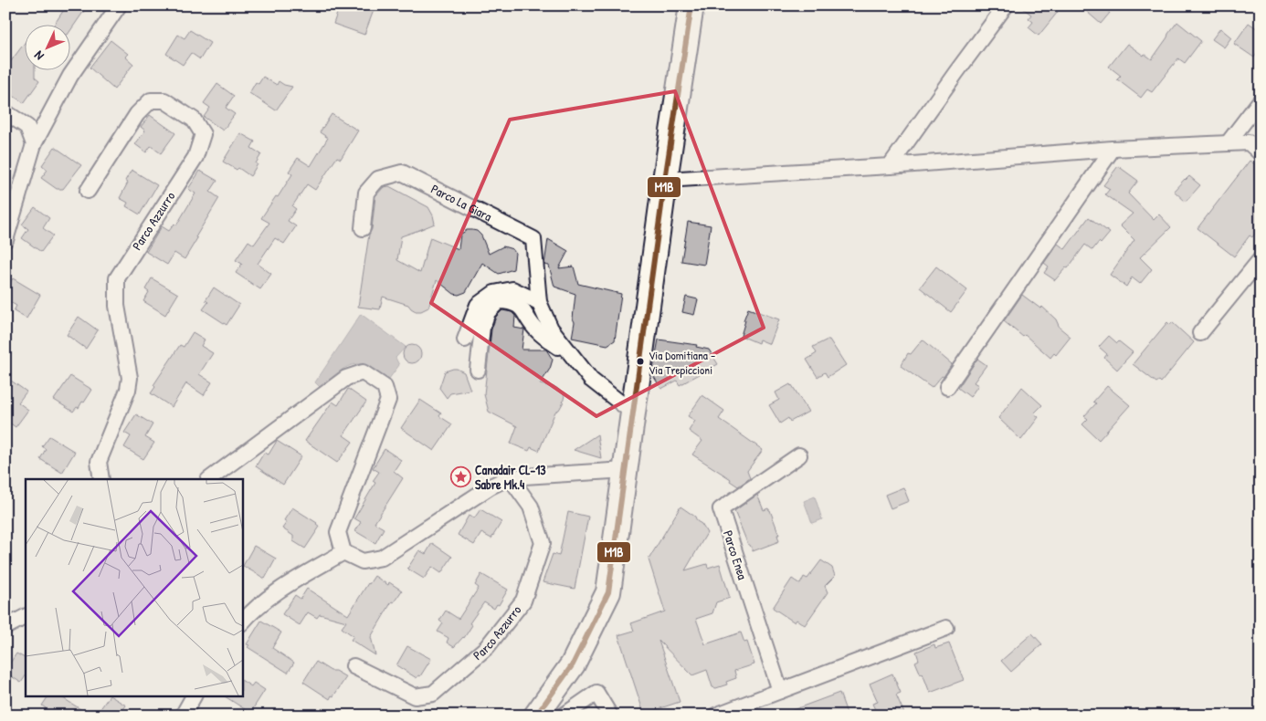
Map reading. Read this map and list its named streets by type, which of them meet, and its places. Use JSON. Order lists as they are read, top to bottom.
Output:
{
  "streets": {
    "street": ["Parco La Giara", "Parco Azzurro", "Parco Enea"]
  },
  "places": {
    "other": ["Via Domitiana - Via Trepiccioni"],
    "place": ["Canadair CL-13 Sabre Mk.4"]
  },
  "lines": ["transit line M1B"],
  "north": "bottom left"
}
